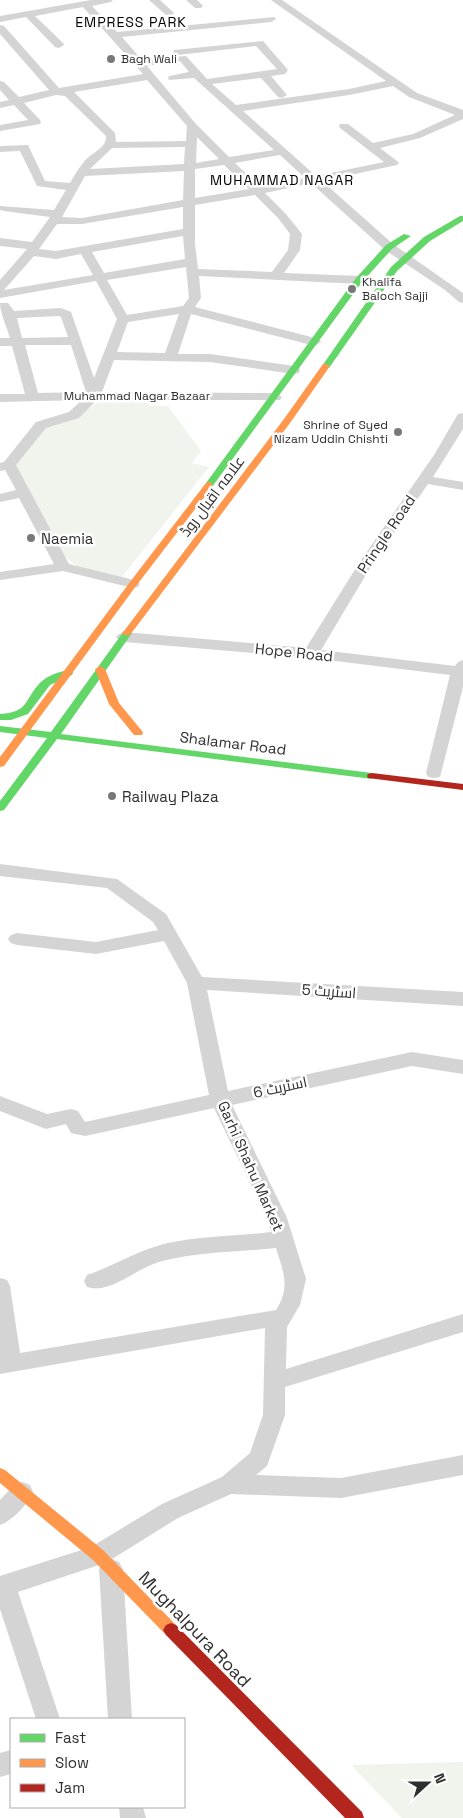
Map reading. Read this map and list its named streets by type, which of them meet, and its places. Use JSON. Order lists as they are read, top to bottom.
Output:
{
  "streets": {
    "main road": ["علامہ اقبال روڈ", "Shalamar Road", "Mughalpura Road"],
    "street": [
      "Muhammad Nagar Bazaar",
      "Pringle Road",
      "Hope Road",
      "اسٹریٹ 5",
      "اسٹریٹ 6",
      "Garhi Shahu Market"
    ]
  },
  "crossings": [
    ["Muhammad Nagar Bazaar", "علامہ اقبال روڈ"],
    ["علامہ اقبال روڈ", "Hope Road"],
    ["علامہ اقبال روڈ", "Shalamar Road"],
    ["Pringle Road", "Hope Road"],
    ["اسٹریٹ 5", "Garhi Shahu Market"],
    ["اسٹریٹ 6", "Garhi Shahu Market"],
    ["Garhi Shahu Market", "Mughalpura Road"]
  ],
  "districts": ["EMPRESS PARK", "MUHAMMAD NAGAR"],
  "places": [
    "Bagh Wali",
    "Khalifa Baloch Sajji",
    "Shrine of Syed Nizam Uddin Chishti",
    "Naemia",
    "Railway Plaza"
  ],
  "legend": ["Fast", "Slow", "Jam"],
  "north": "right"
}
